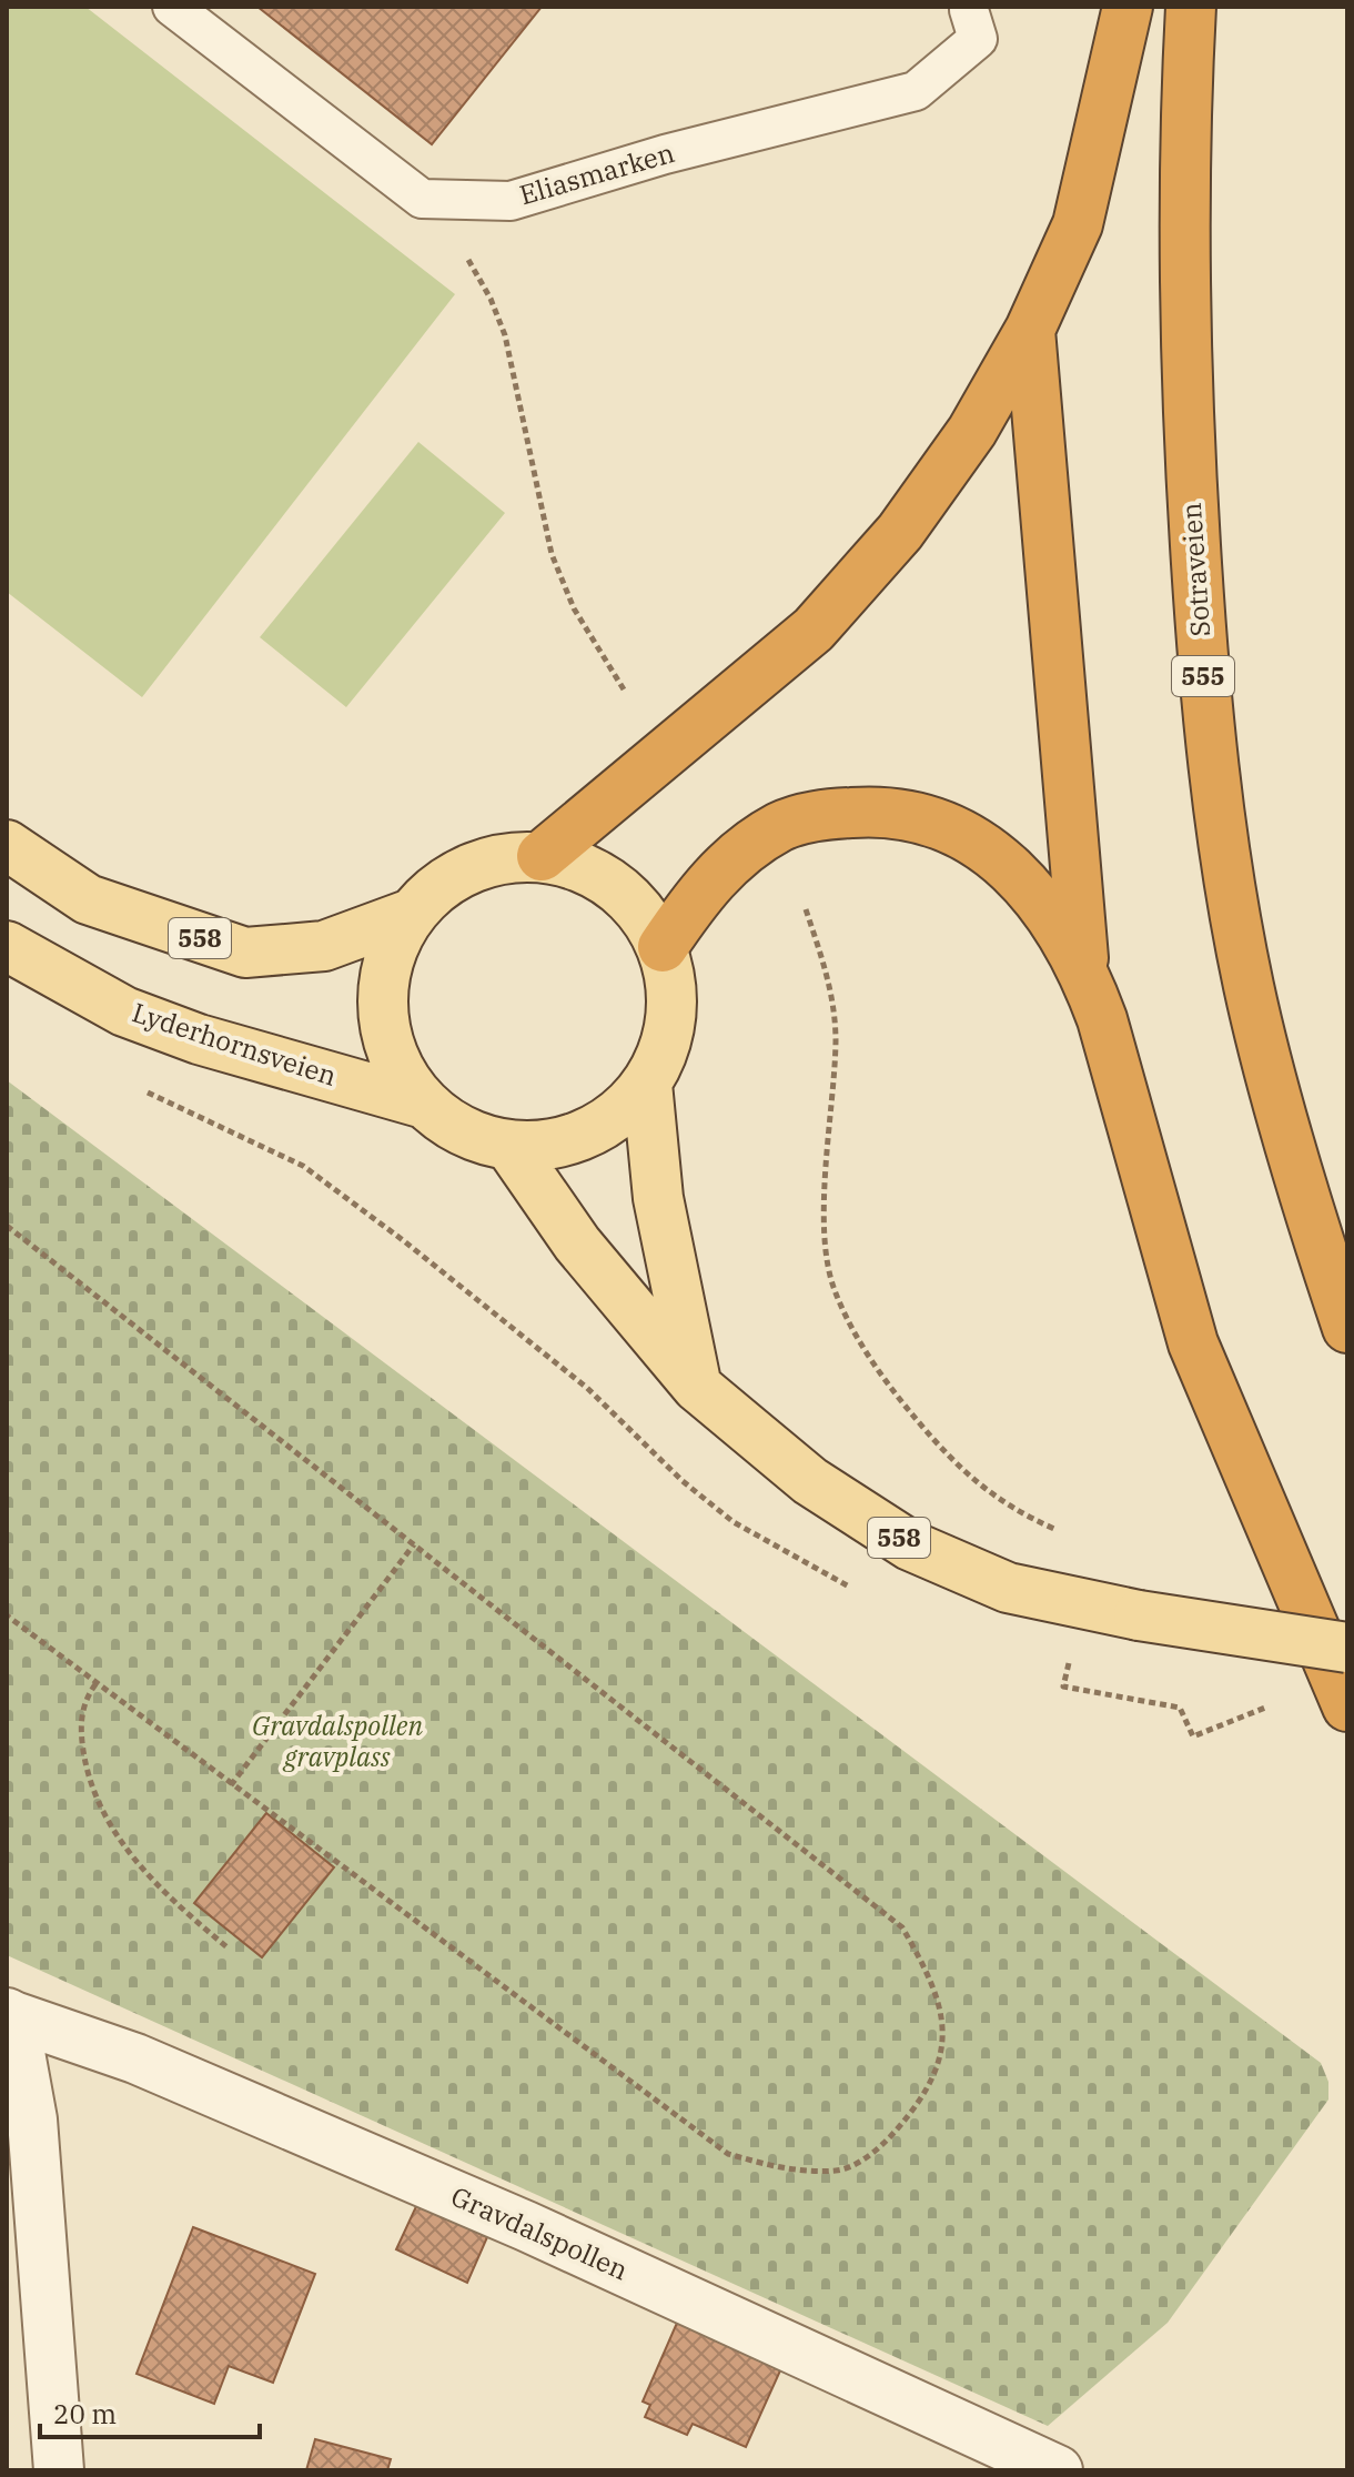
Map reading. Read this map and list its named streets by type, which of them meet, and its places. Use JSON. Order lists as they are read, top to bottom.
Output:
{
  "streets": {
    "highway": ["Sotraveien", "555"],
    "main road": ["558", "Lyderhornsveien"],
    "street": ["Gravdalspollen"],
    "lane": ["Eliasmarken"]
  },
  "crossings": [
    ["558", "Lyderhornsveien"]
  ],
  "parks": ["Gravdalspollen gravplass"],
  "scale_bar": "20 m"
}
